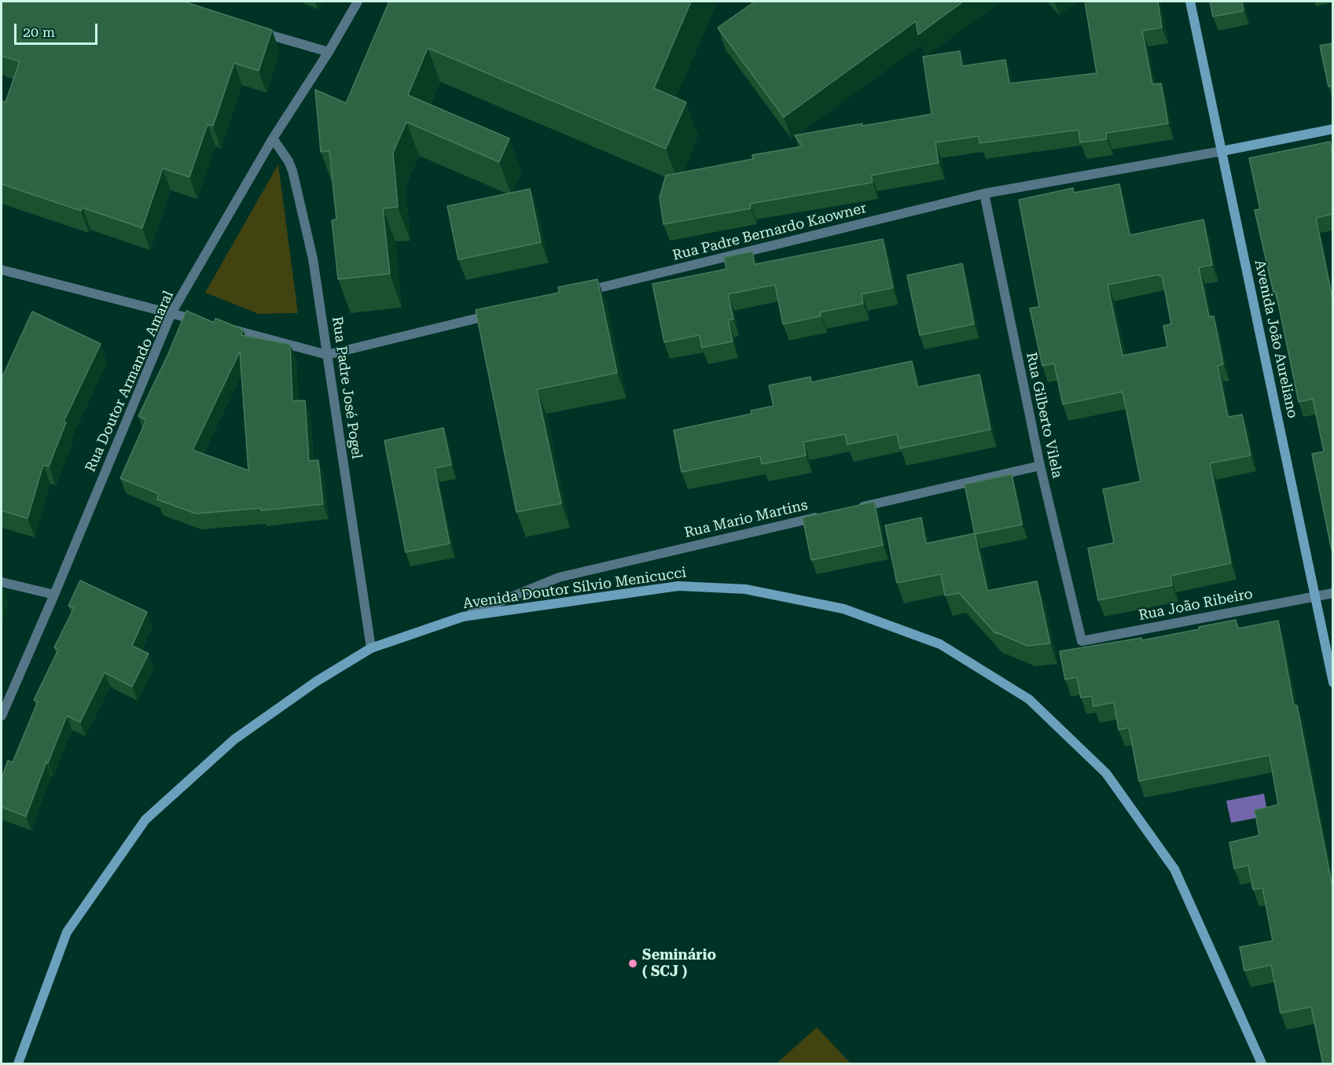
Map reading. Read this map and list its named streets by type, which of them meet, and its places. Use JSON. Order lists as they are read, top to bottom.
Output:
{
  "streets": {
    "main road": ["Avenida João Aureliano", "Avenida Doutor Sílvio Menicucci"],
    "street": [
      "Rua Padre Bernardo Kaowner",
      "Rua Doutor Armando Amaral",
      "Rua Padre José Pogel",
      "Rua Gilberto Vilela",
      "Rua Mario Martins",
      "Rua João Ribeiro"
    ]
  },
  "crossings": [
    ["Rua Padre Bernardo Kaowner", "Avenida João Aureliano"],
    ["Rua Padre Bernardo Kaowner", "Rua Gilberto Vilela"],
    ["Avenida João Aureliano", "Rua João Ribeiro"],
    ["Rua Doutor Armando Amaral", "Rua Padre José Pogel"],
    ["Rua Padre José Pogel", "Avenida Doutor Sílvio Menicucci"],
    ["Rua Gilberto Vilela", "Rua João Ribeiro"],
    ["Rua Mario Martins", "Avenida Doutor Sílvio Menicucci"]
  ],
  "places": ["Seminário ( SCJ )"],
  "scale_bar": "20 m"
}
